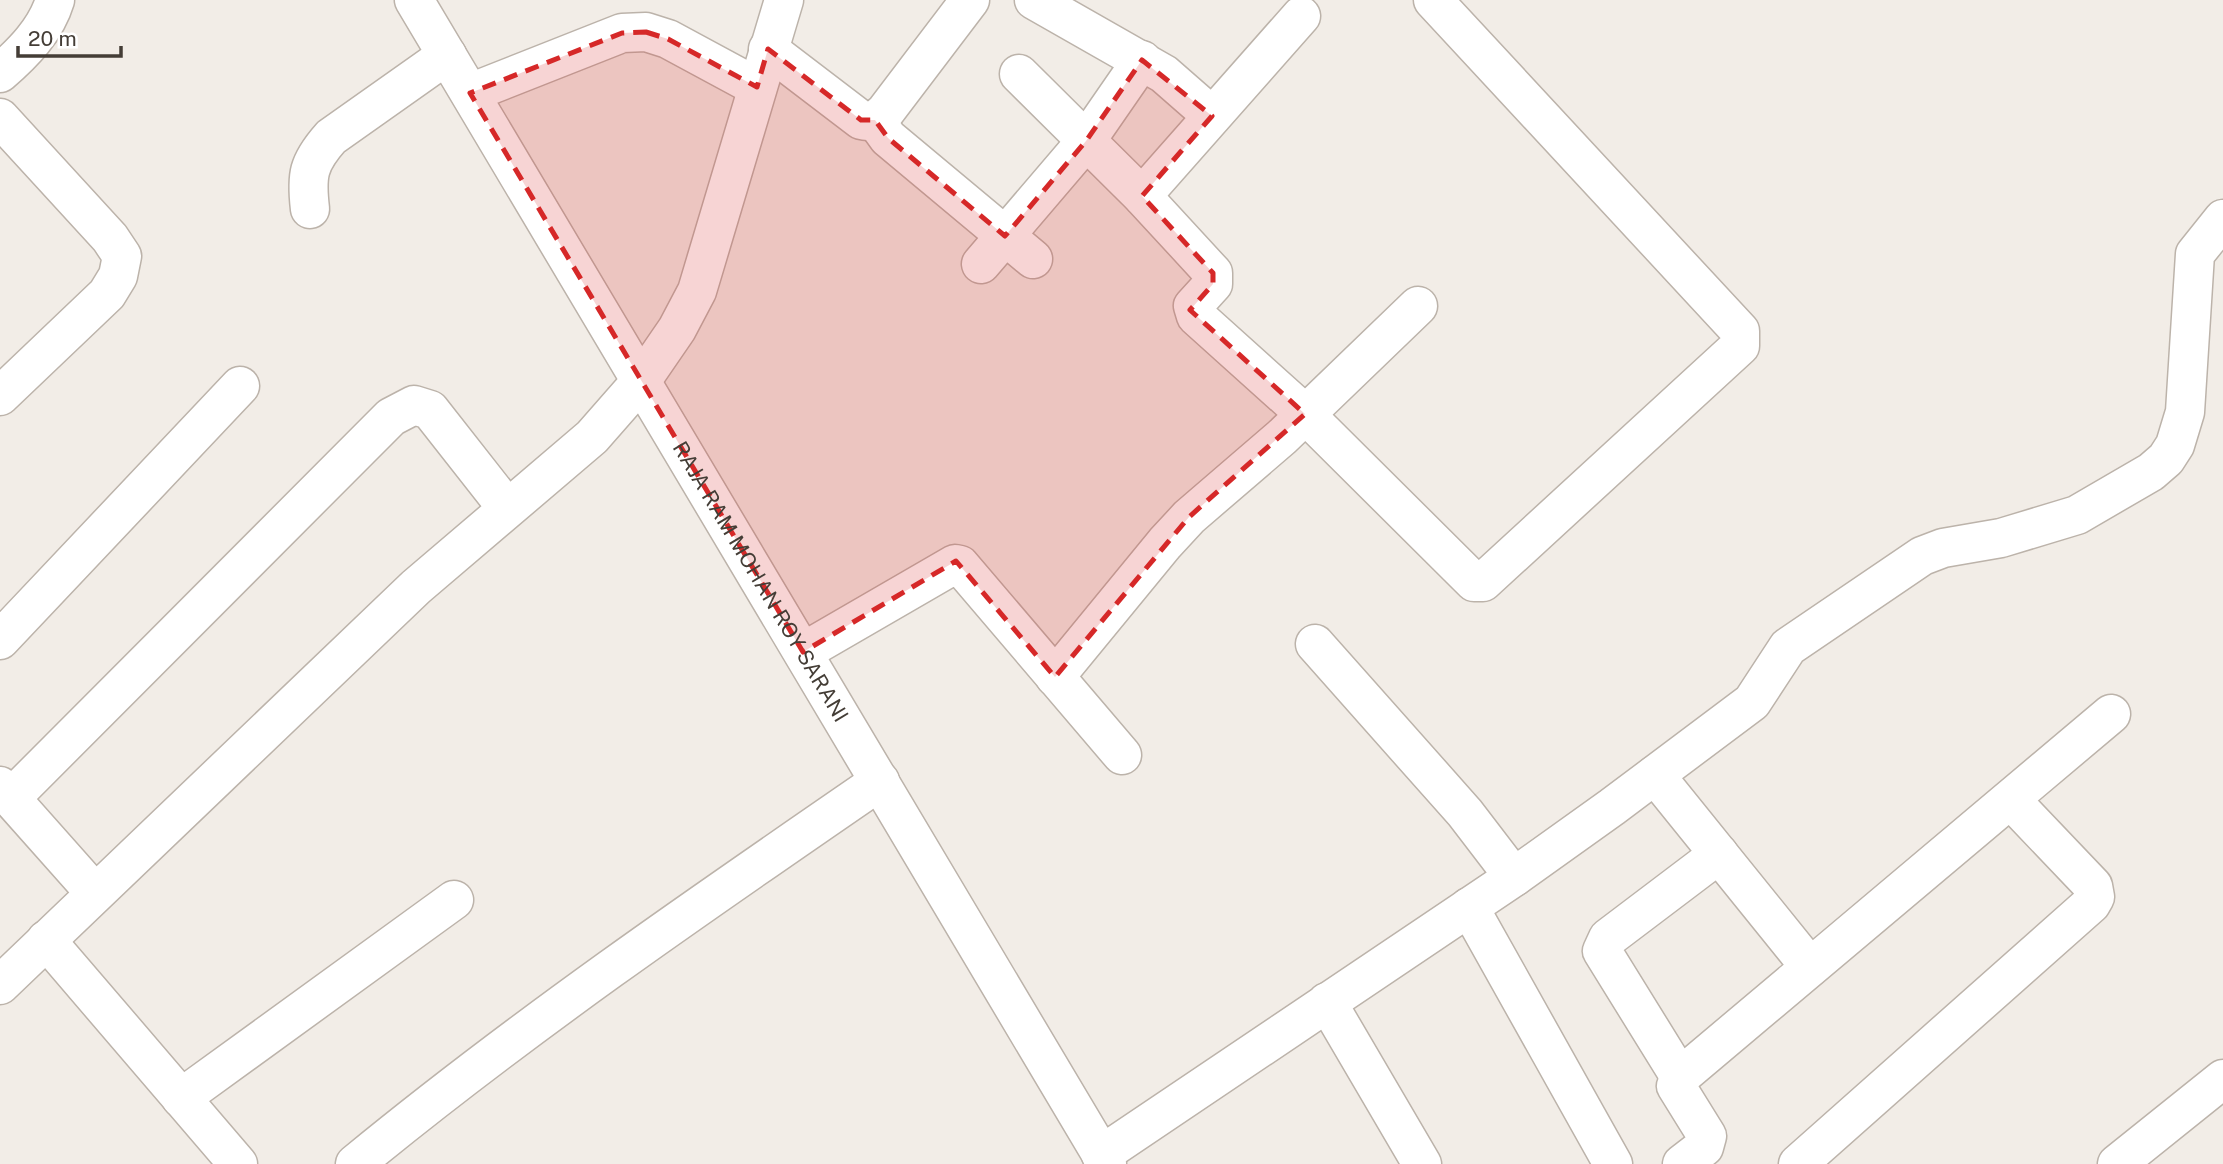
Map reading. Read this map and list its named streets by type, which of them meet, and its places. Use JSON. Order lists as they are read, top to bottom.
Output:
{
  "streets": {
    "street": ["RAJA RAM MOHAN ROY SARANI"]
  },
  "scale_bar": "20 m"
}
